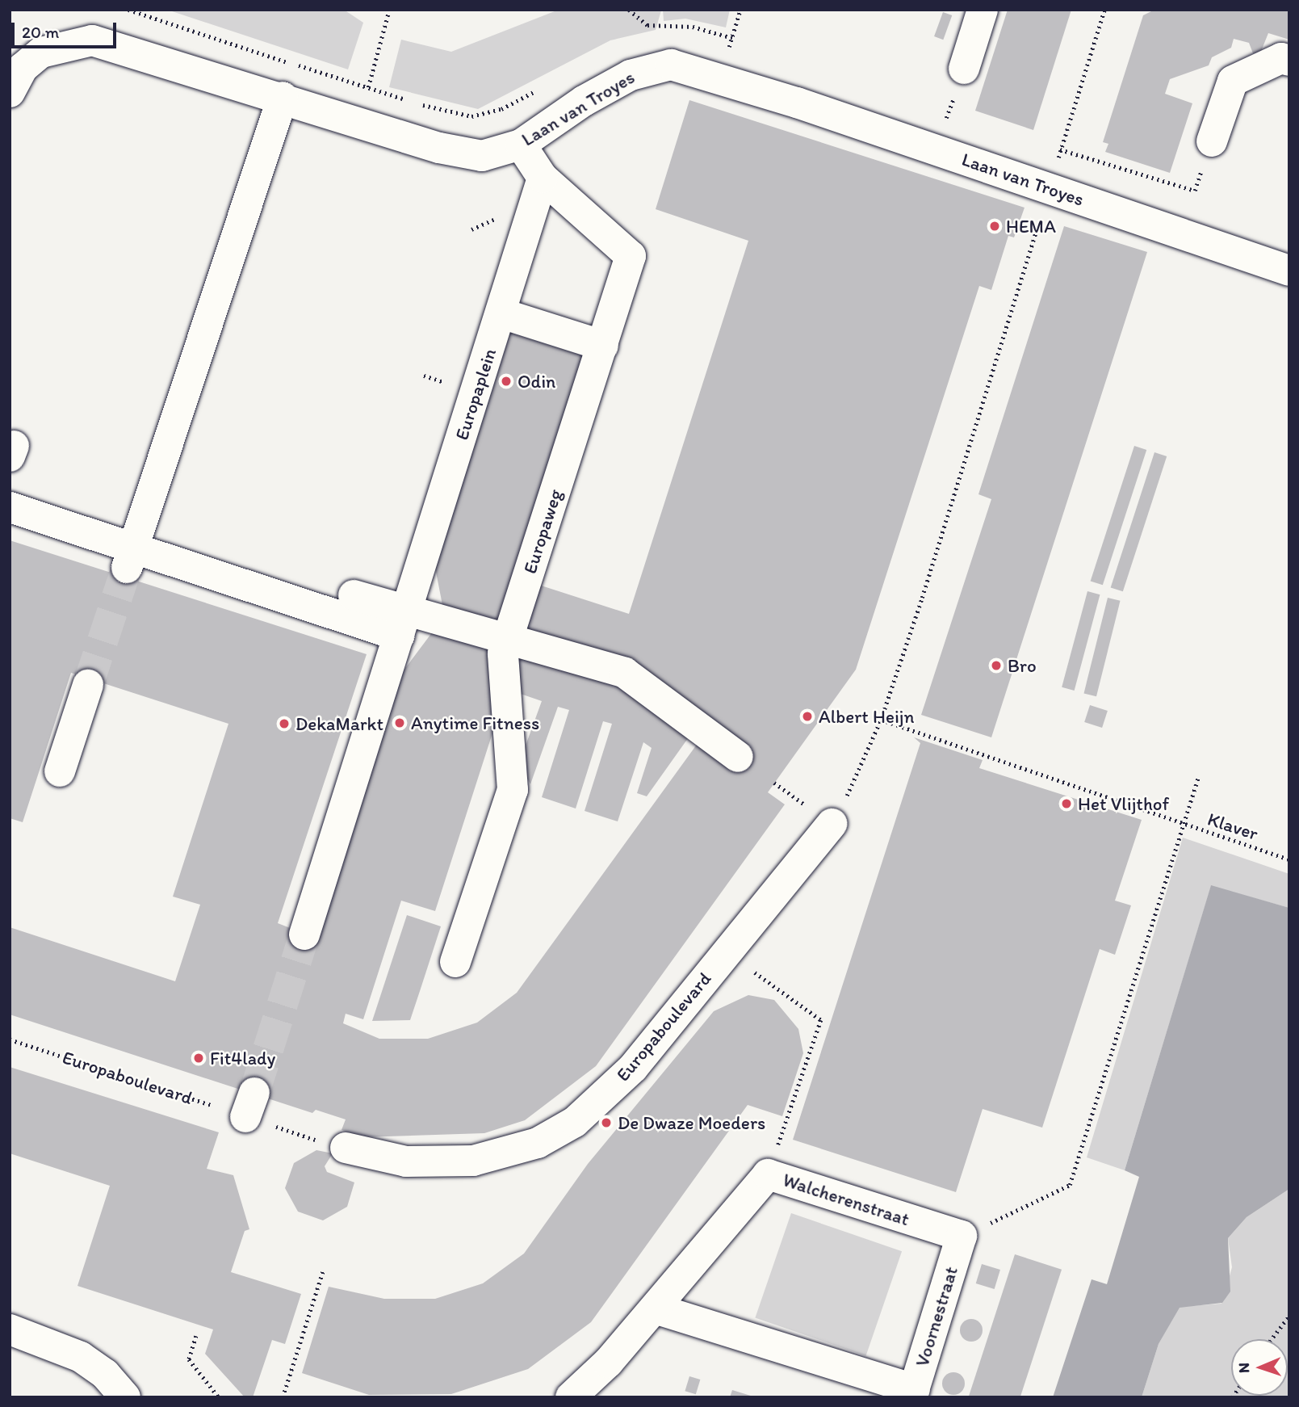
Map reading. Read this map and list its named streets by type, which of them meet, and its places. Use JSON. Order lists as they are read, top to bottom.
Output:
{
  "streets": {
    "street": [
      "Laan van Troyes",
      "Europaplein",
      "Europaweg",
      "Europaboulevard",
      "Walcherenstraat",
      "Voornestraat"
    ],
    "path": ["Klaver"]
  },
  "crossings": [
    ["Laan van Troyes", "Europaweg"],
    ["Europaplein", "Europaweg"],
    ["Walcherenstraat", "Voornestraat"]
  ],
  "places": [
    "HEMA",
    "Odin",
    "Bro",
    "Albert Heijn",
    "Anytime Fitness",
    "DekaMarkt",
    "Het Vlijthof",
    "Fit4lady",
    "De Dwaze Moeders"
  ],
  "scale_bar": "20 m",
  "north": "left"
}
